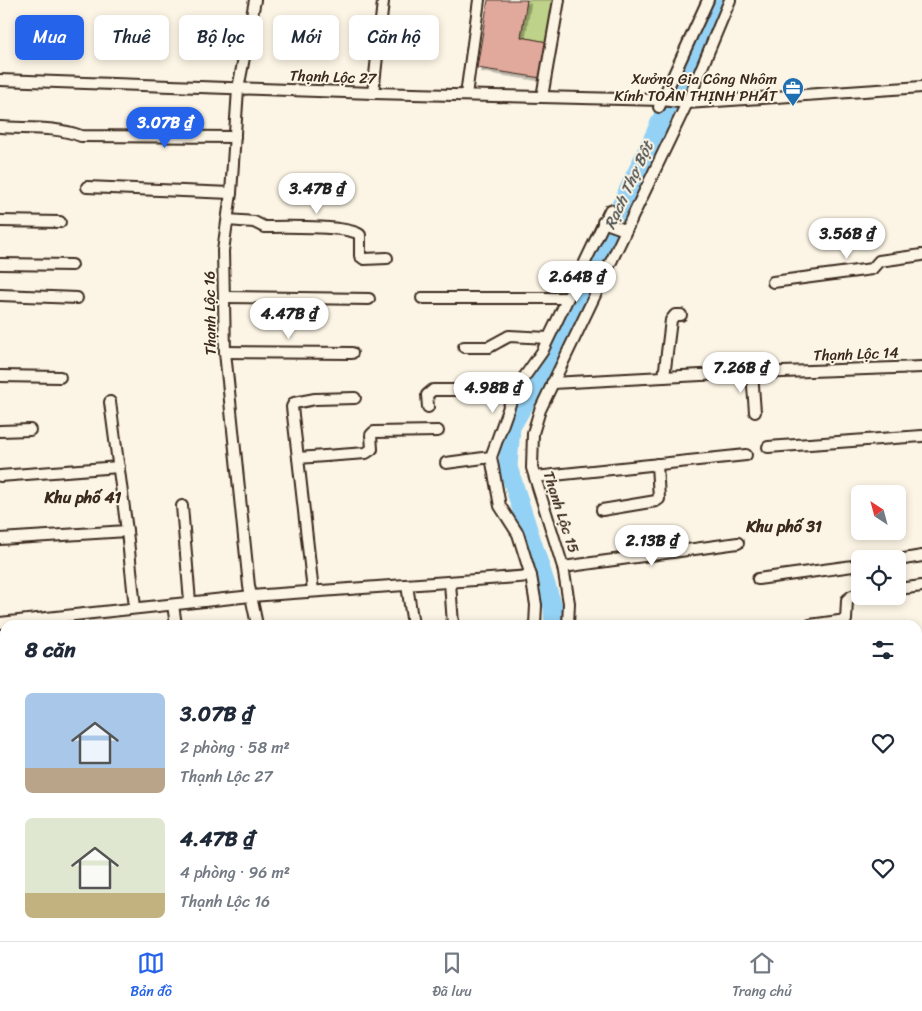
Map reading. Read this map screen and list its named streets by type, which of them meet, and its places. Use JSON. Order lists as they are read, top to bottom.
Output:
{
  "streets": {
    "street": [
      "Thạnh Lộc 27",
      "Thạnh Lộc 16",
      "Thạnh Lộc 14",
      "Thạnh Lộc 15"
    ]
  },
  "crossings": [
    ["Thạnh Lộc 27", "Thạnh Lộc 16"],
    ["Thạnh Lộc 27", "Thạnh Lộc 15"],
    ["Thạnh Lộc 14", "Thạnh Lộc 15"]
  ],
  "districts": ["Khu phố 41", "Khu phố 31"],
  "water": ["Rạch Thợ Bột"],
  "places": {
    "office": ["Xưởng Gia Công Nhôm Kính TOÀN THỊNH PHÁT"]
  },
  "north": "top left",
  "page": {
    "chip": [
      "Mua",
      "Thuê",
      "Bộ lọc",
      "Mới",
      "Căn hộ"
    ],
    "price": [
      "3.07B ₫",
      "3.47B ₫",
      "3.56B ₫",
      "2.64B ₫",
      "4.47B ₫",
      "7.26B ₫",
      "4.98B ₫",
      "2.13B ₫"
    ],
    "heading": "8 căn",
    "list": [
      {
        "name": "3.07B ₫",
        "note": "2 phòng · 58 m² · Thạnh Lộc 27"
      },
      {
        "name": "4.47B ₫",
        "note": "4 phòng · 96 m² · Thạnh Lộc 16"
      }
    ],
    "tabs": ["Bản đồ", "Đã lưu", "Trang chủ"]
  }
}
